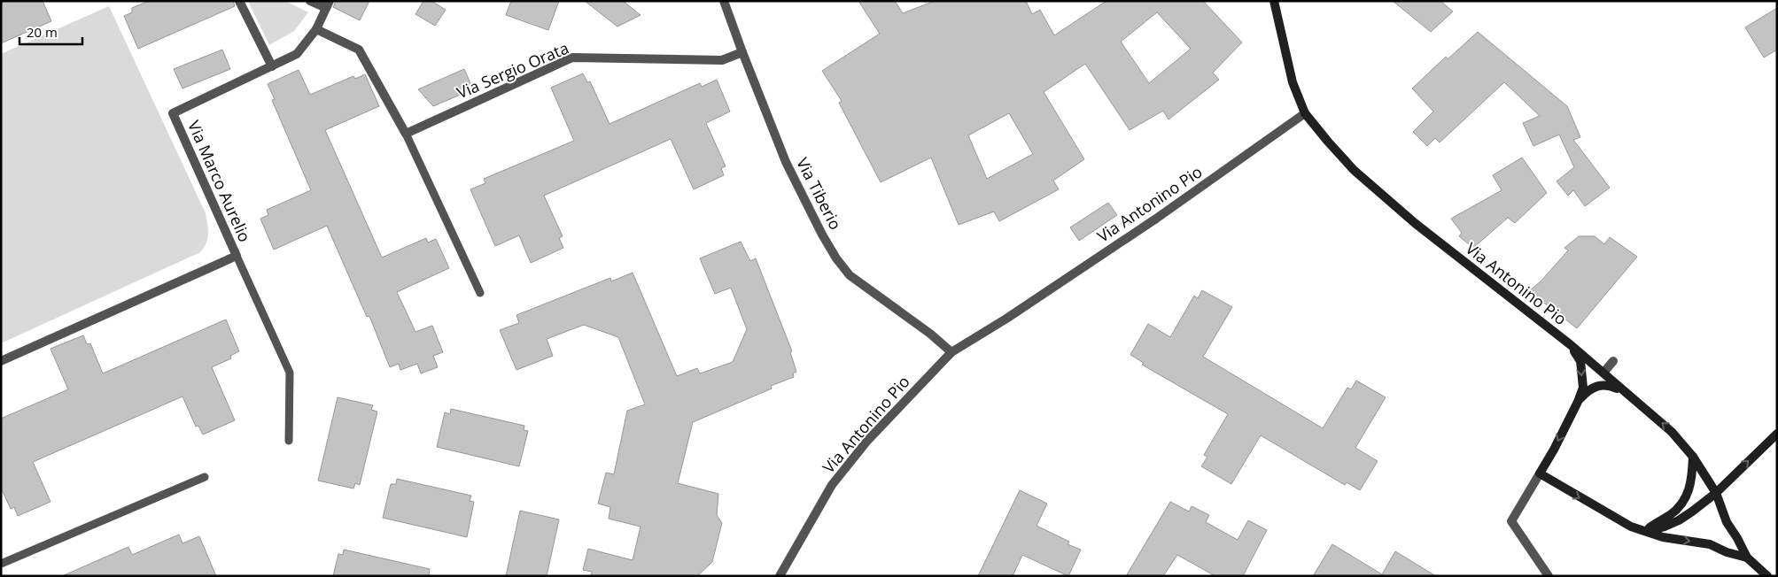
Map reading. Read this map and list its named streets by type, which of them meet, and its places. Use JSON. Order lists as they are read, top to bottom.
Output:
{
  "streets": {
    "street": [
      "Via Sergio Orata",
      "Via Marco Aurelio",
      "Via Tiberio",
      "Via Antonino Pio"
    ]
  },
  "crossings": [
    ["Via Sergio Orata", "Via Tiberio"],
    ["Via Tiberio", "Via Antonino Pio"]
  ],
  "scale_bar": "20 m"
}
